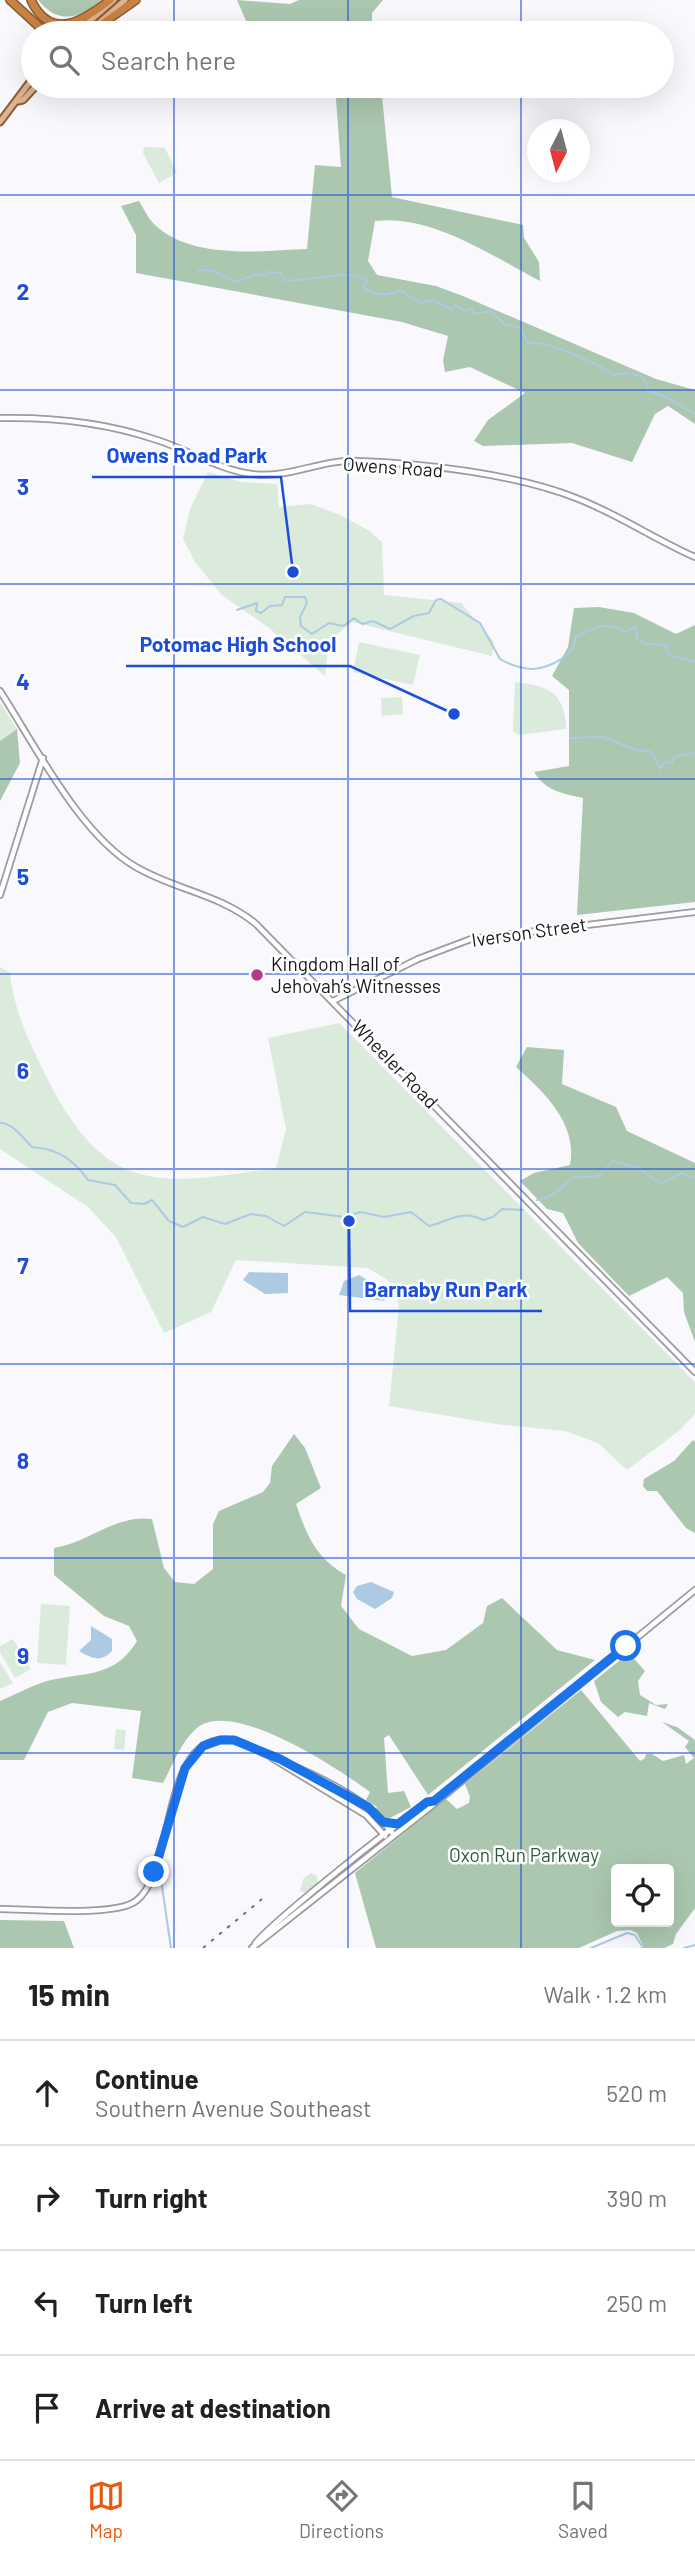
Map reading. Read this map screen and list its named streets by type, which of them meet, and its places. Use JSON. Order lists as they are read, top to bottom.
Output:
{
  "streets": {
    "main road": ["Owens Road", "Iverson Street", "Wheeler Road"]
  },
  "crossings": [
    ["Iverson Street", "Wheeler Road"]
  ],
  "parks": ["Oxon Run Parkway"],
  "places": [
    "Owens Road Park",
    "Potomac High School",
    "Kingdom Hall of Jehovah’s Witnesses",
    "Barnaby Run Park"
  ],
  "north": "bottom",
  "page": {
    "search": "Search here",
    "heading": ["15 min", "Walk · 1.2 km"],
    "list": [
      ["Continue", "Southern Avenue Southeast", "520 m"],
      ["Turn right", "390 m"],
      ["Turn left", "250 m"],
      "Arrive at destination"
    ],
    "nav": ["Map", "Directions", "Saved"]
  },
  "grid": {
    "rows": [
      "2",
      "3",
      "4",
      "5",
      "6",
      "7",
      "8",
      "9"
    ]
  }
}
